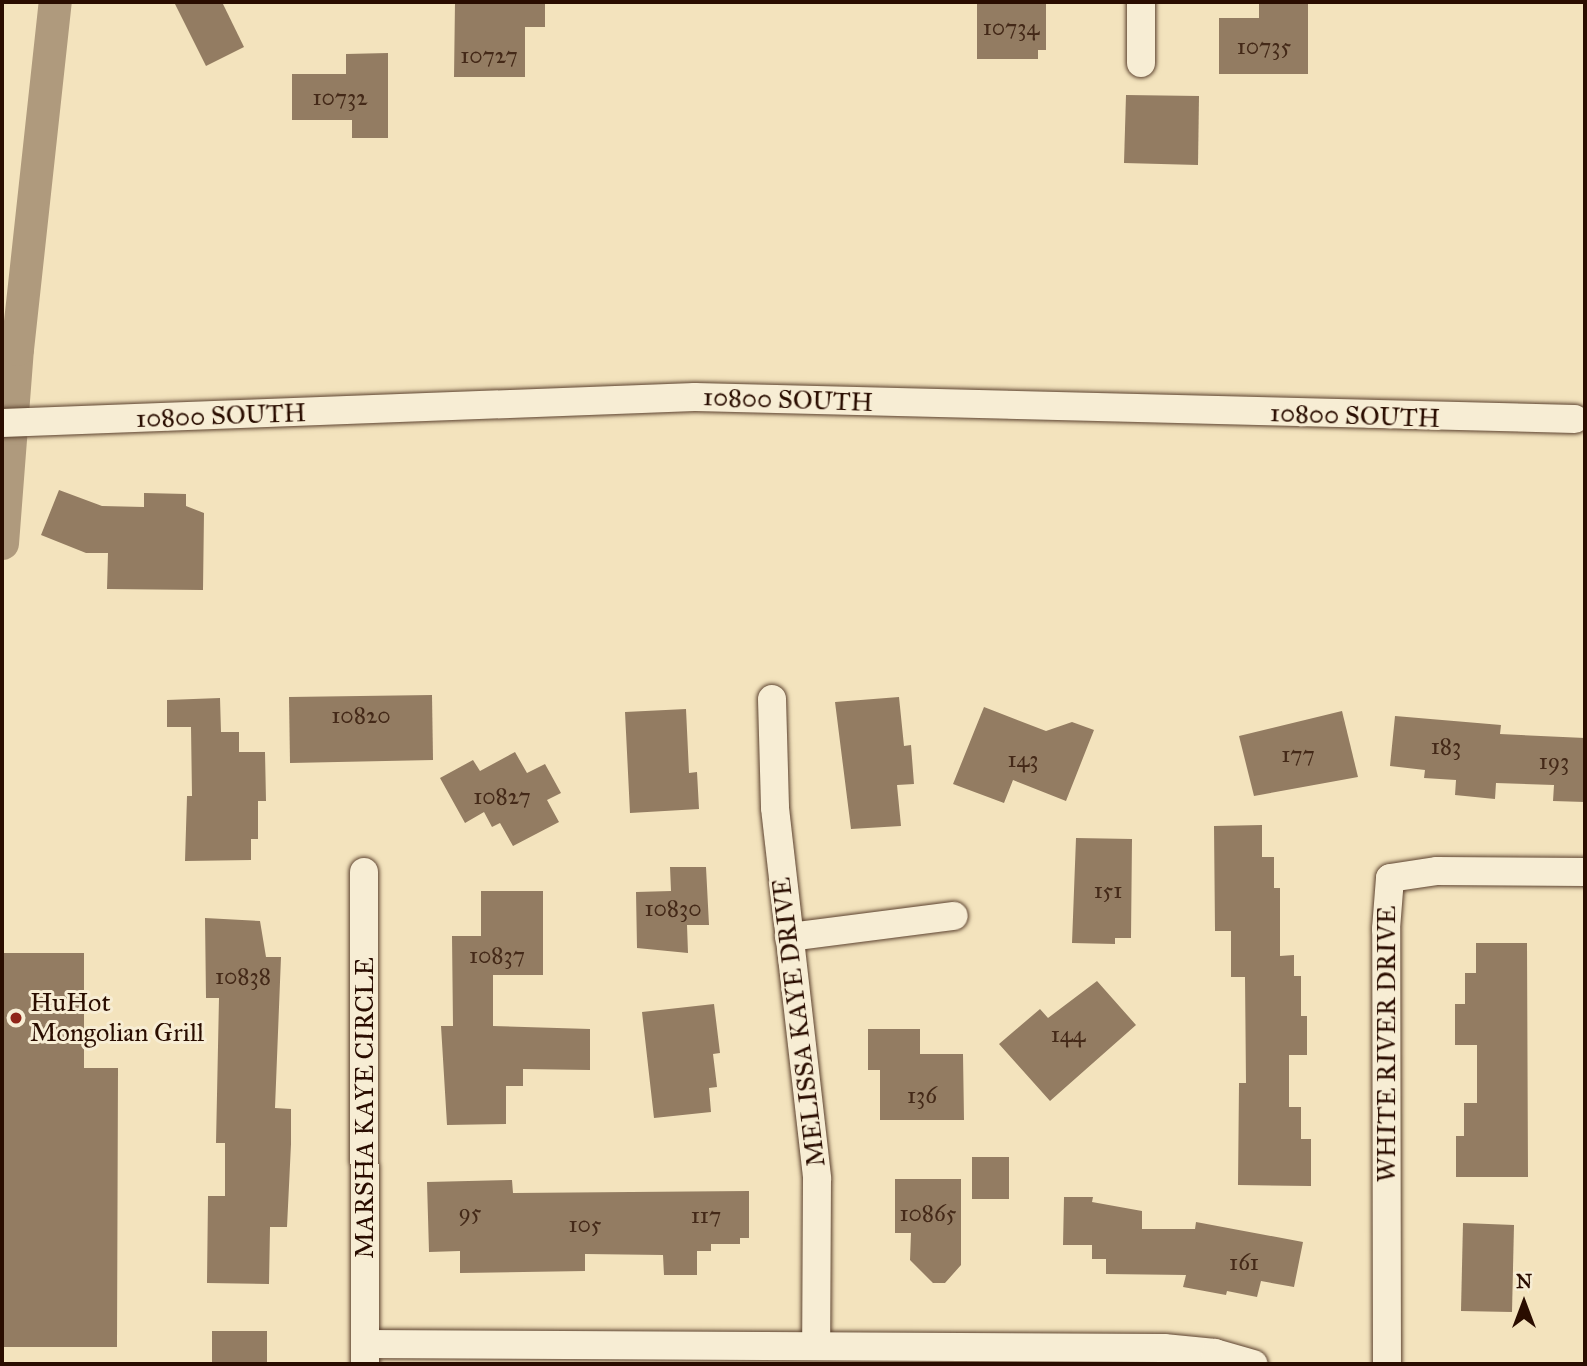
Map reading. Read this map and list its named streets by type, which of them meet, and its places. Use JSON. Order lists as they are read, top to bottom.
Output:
{
  "streets": {
    "street": [
      "10800 SOUTH",
      "MELISSA KAYE DRIVE",
      "WHITE RIVER DRIVE",
      "MARSHA KAYE CIRCLE"
    ]
  },
  "places": ["HuHot Mongolian Grill"],
  "house_numbers": [
    "10734",
    "10735",
    "10727",
    "10732",
    "10820",
    "183",
    "177",
    "143",
    "193",
    "10827",
    "151",
    "10830",
    "10837",
    "10838",
    "144",
    "136",
    "95",
    "10865",
    "117",
    "105",
    "161"
  ],
  "north": "top"
}
